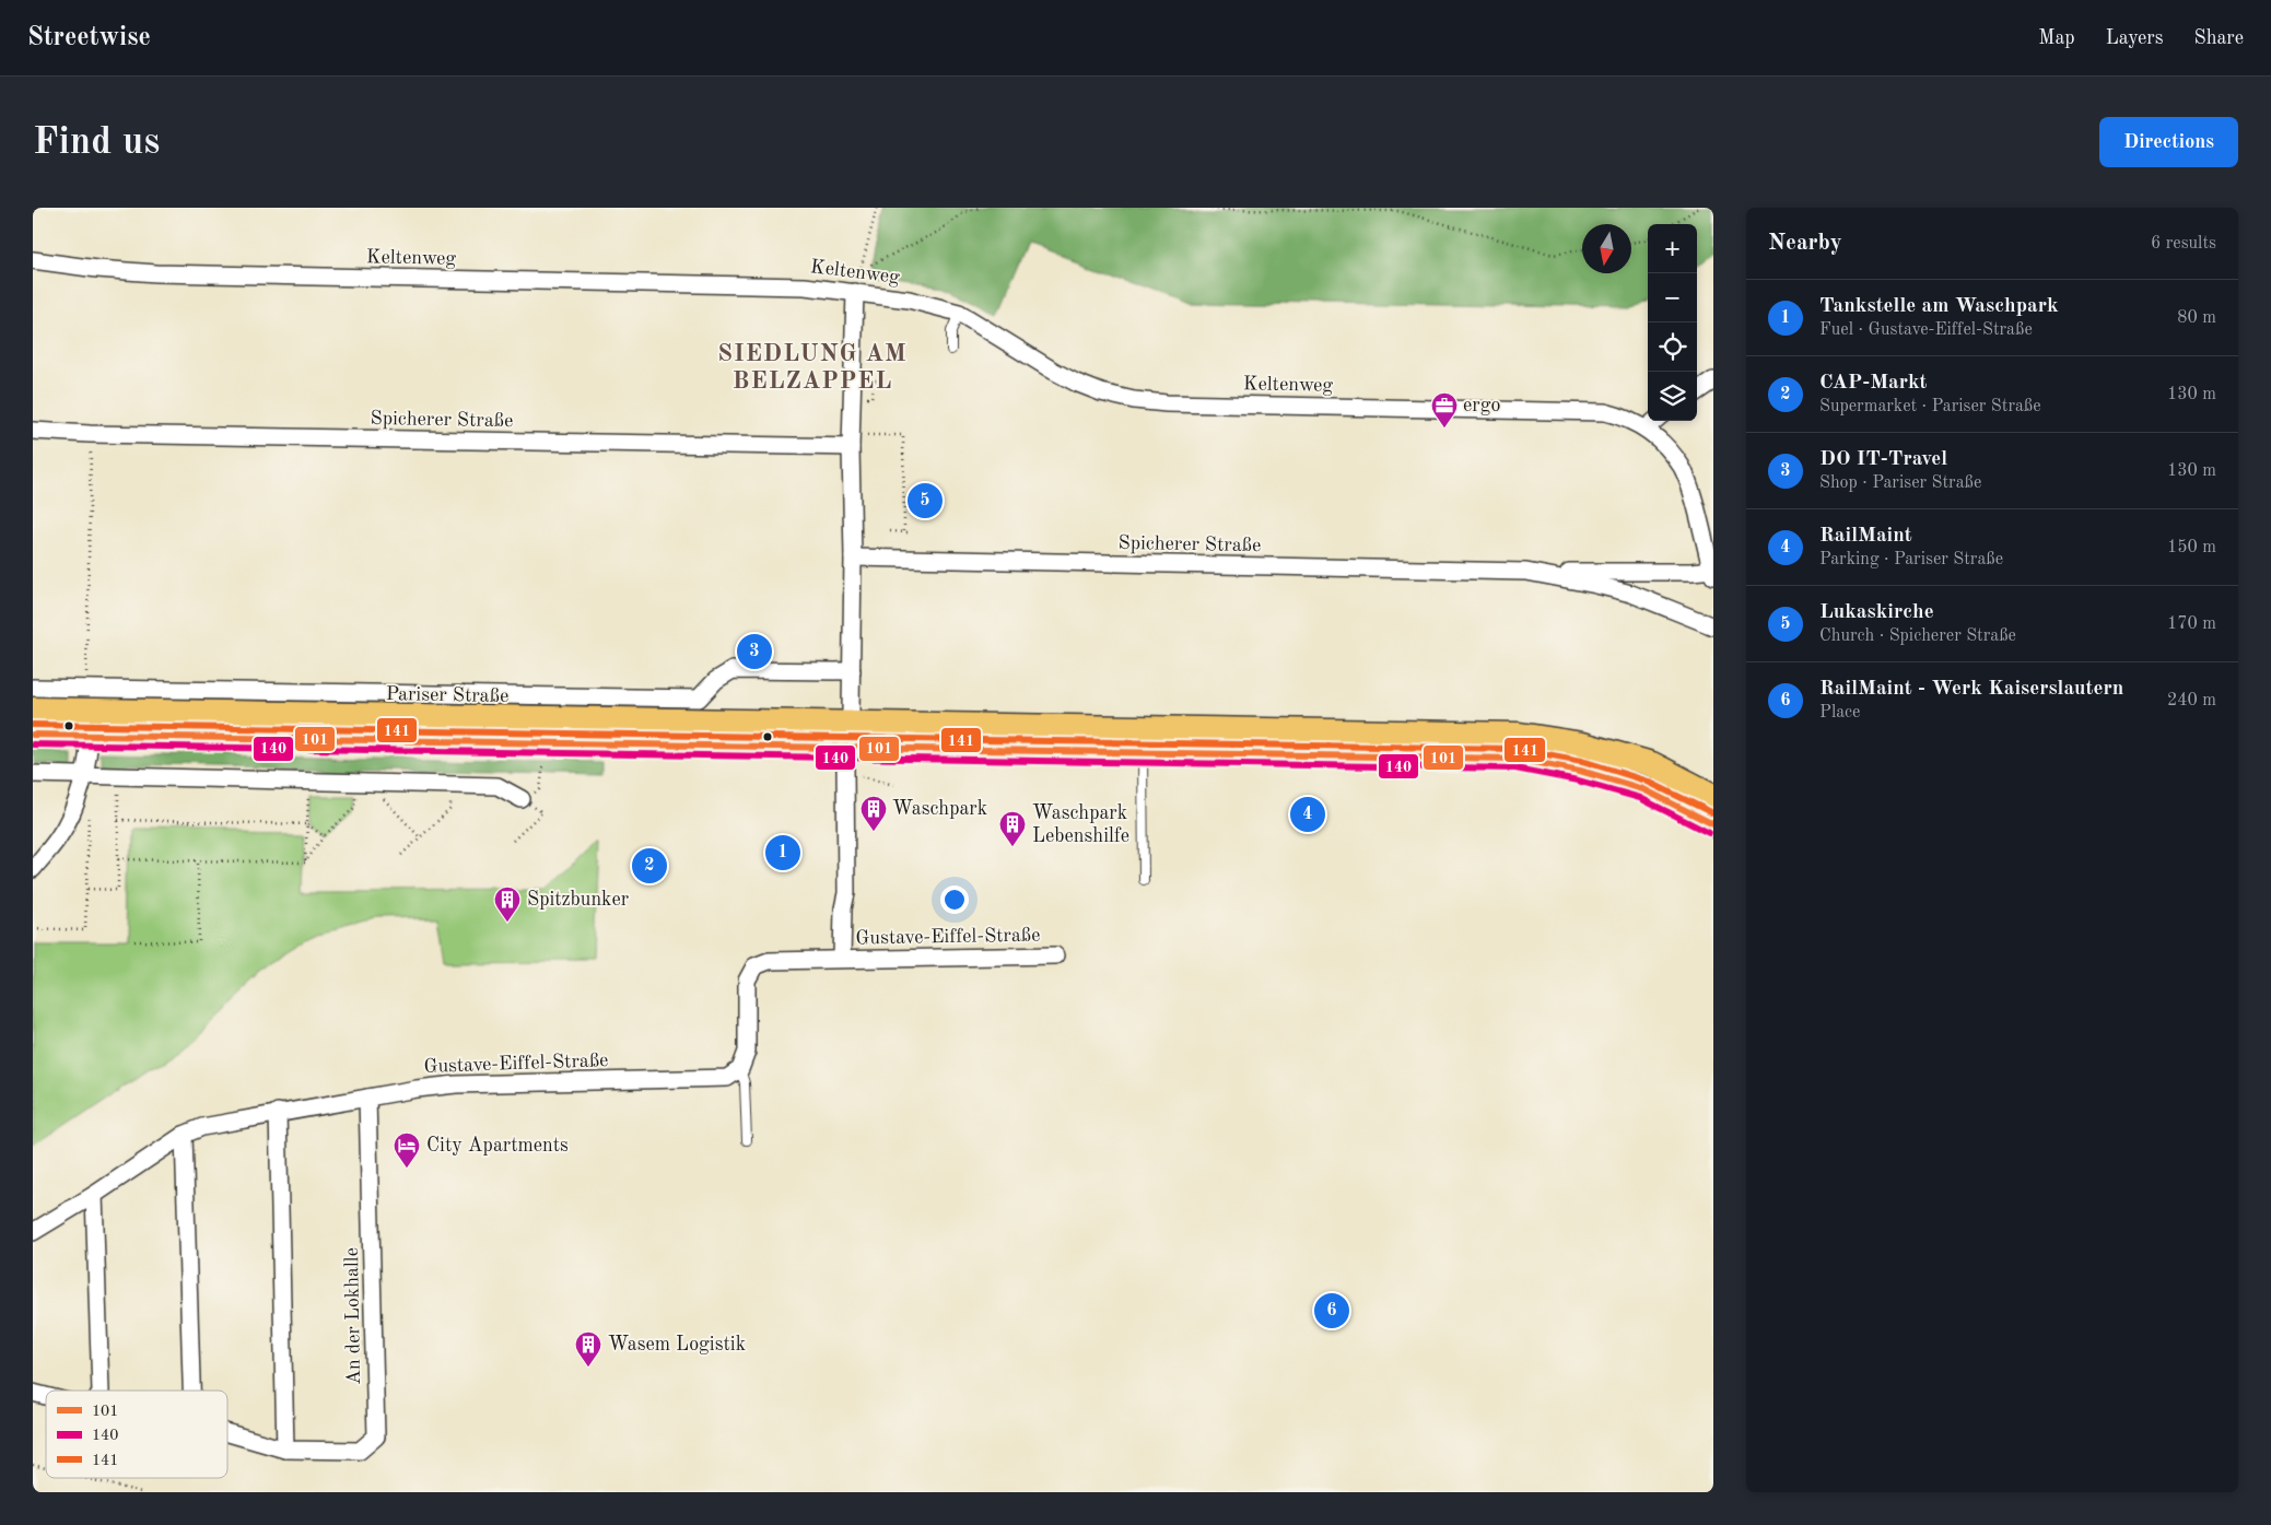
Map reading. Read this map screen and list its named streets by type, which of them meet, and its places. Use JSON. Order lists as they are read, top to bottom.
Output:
{
  "streets": {
    "main road": ["Pariser Straße"],
    "street": [
      "Keltenweg",
      "Spicherer Straße",
      "Gustave-Eiffel-Straße",
      "An der Lokhalle"
    ]
  },
  "crossings": [
    ["Keltenweg", "Spicherer Straße"],
    ["Keltenweg", "Gustave-Eiffel-Straße"],
    ["Spicherer Straße", "Gustave-Eiffel-Straße"],
    ["Pariser Straße", "Gustave-Eiffel-Straße"],
    ["Gustave-Eiffel-Straße", "An der Lokhalle"]
  ],
  "districts": ["SIEDLUNG AM BELZAPPEL"],
  "places": {
    "office": ["ergo"],
    "building": [
      "Waschpark",
      "Waschpark Lebenshilfe",
      "Spitzbunker",
      "Wasem Logistik"
    ],
    "hotel": ["City Apartments"]
  },
  "lines": ["transit line 141", "transit line 101", "transit line 140"],
  "legend": ["101", "140", "141"],
  "north": "bottom",
  "page": {
    "header": "Streetwise",
    "nav": ["Map", "Layers", "Share"],
    "buttons": "Directions",
    "title": "Find us",
    "heading": ["Nearby", "6 results"],
    "map_buttons": ["+", "−"],
    "list": [
      {
        "mark": "1",
        "name": "Tankstelle am Waschpark",
        "note": "Fuel · Gustave-Eiffel-Straße",
        "value": "80 m"
      },
      {
        "mark": "2",
        "name": "CAP-Markt",
        "note": "Supermarket · Pariser Straße",
        "value": "130 m"
      },
      {
        "mark": "3",
        "name": "DO IT-Travel",
        "note": "Shop · Pariser Straße",
        "value": "130 m"
      },
      {
        "mark": "4",
        "name": "RailMaint",
        "note": "Parking · Pariser Straße",
        "value": "150 m"
      },
      {
        "mark": "5",
        "name": "Lukaskirche",
        "note": "Church · Spicherer Straße",
        "value": "170 m"
      },
      {
        "mark": "6",
        "name": "RailMaint - Werk Kaiserslautern",
        "note": "Place",
        "value": "240 m"
      }
    ],
    "pins": [
      "5",
      "3",
      "4",
      "1",
      "2",
      "6"
    ]
  }
}
